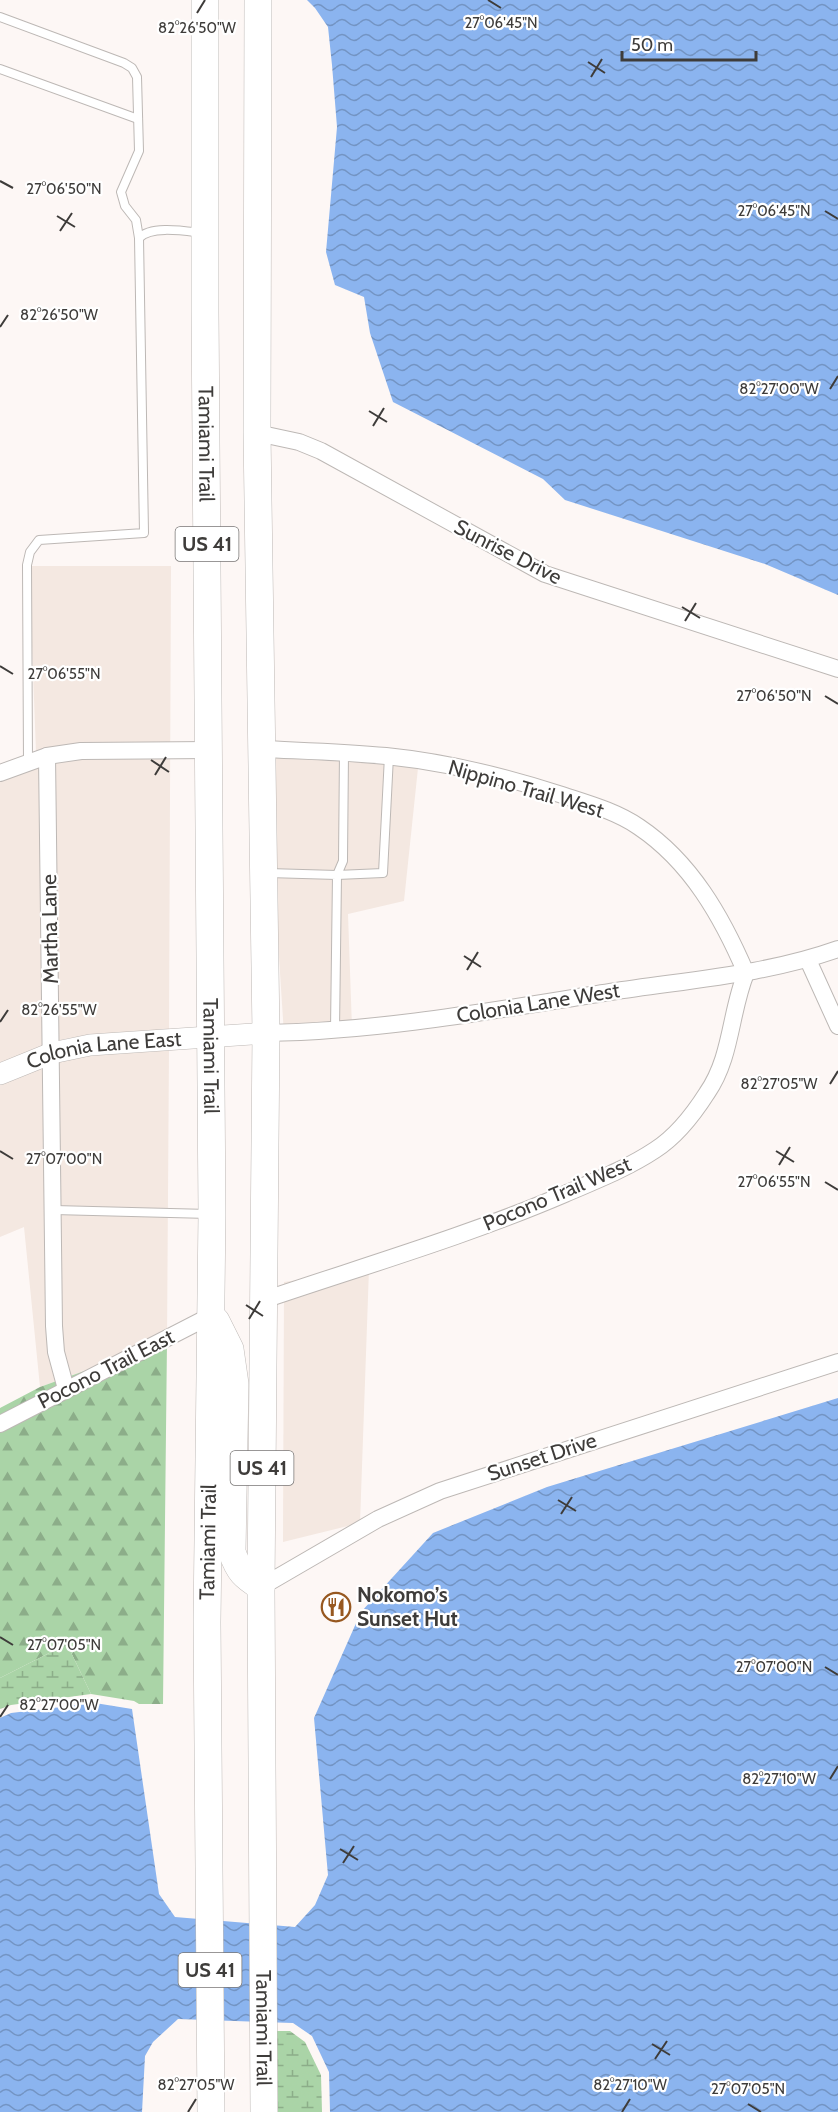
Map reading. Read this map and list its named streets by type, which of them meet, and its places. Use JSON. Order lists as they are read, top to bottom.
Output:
{
  "streets": {
    "main road": ["Tamiami Trail", "US 41"],
    "street": [
      "Sunrise Drive",
      "Nippino Trail West",
      "Martha Lane",
      "Colonia Lane West",
      "Colonia Lane East",
      "Pocono Trail West",
      "Pocono Trail East",
      "Sunset Drive"
    ]
  },
  "crossings": [
    ["Tamiami Trail", "Sunrise Drive"],
    ["Tamiami Trail", "Nippino Trail West"],
    ["Tamiami Trail", "Colonia Lane West"],
    ["Tamiami Trail", "Colonia Lane East"],
    ["Tamiami Trail", "Pocono Trail West"],
    ["Tamiami Trail", "Pocono Trail East"],
    ["Tamiami Trail", "Sunset Drive"],
    ["Nippino Trail West", "Colonia Lane West"],
    ["Nippino Trail West", "Pocono Trail West"],
    ["Martha Lane", "Colonia Lane East"],
    ["Martha Lane", "Pocono Trail East"],
    ["Colonia Lane West", "Colonia Lane East"],
    ["Colonia Lane West", "Pocono Trail West"]
  ],
  "places": {
    "restaurant": ["Nokomo’s Sunset Hut"]
  },
  "scale_bar": "50 m",
  "coordinates": [
    "27°06'45\"N",
    "82°26'50\"W",
    "27°06'50\"N",
    "82°27'00\"W",
    "27°06'55\"N",
    "82°26'55\"W",
    "82°27'05\"W",
    "27°07'00\"N",
    "27°07'05\"N",
    "82°27'10\"W"
  ]
}
